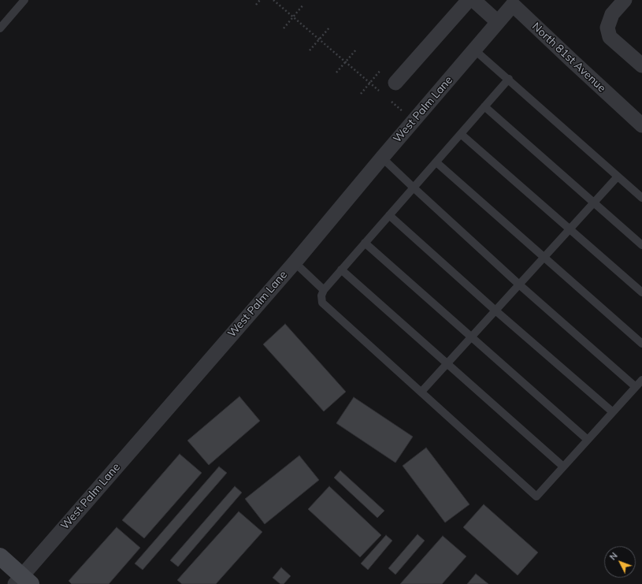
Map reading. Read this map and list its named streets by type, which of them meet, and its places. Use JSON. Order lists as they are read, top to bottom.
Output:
{
  "streets": {
    "street": ["North 81st Avenue", "West Palm Lane"]
  },
  "crossings": [
    ["North 81st Avenue", "West Palm Lane"]
  ],
  "north": "top left"
}
